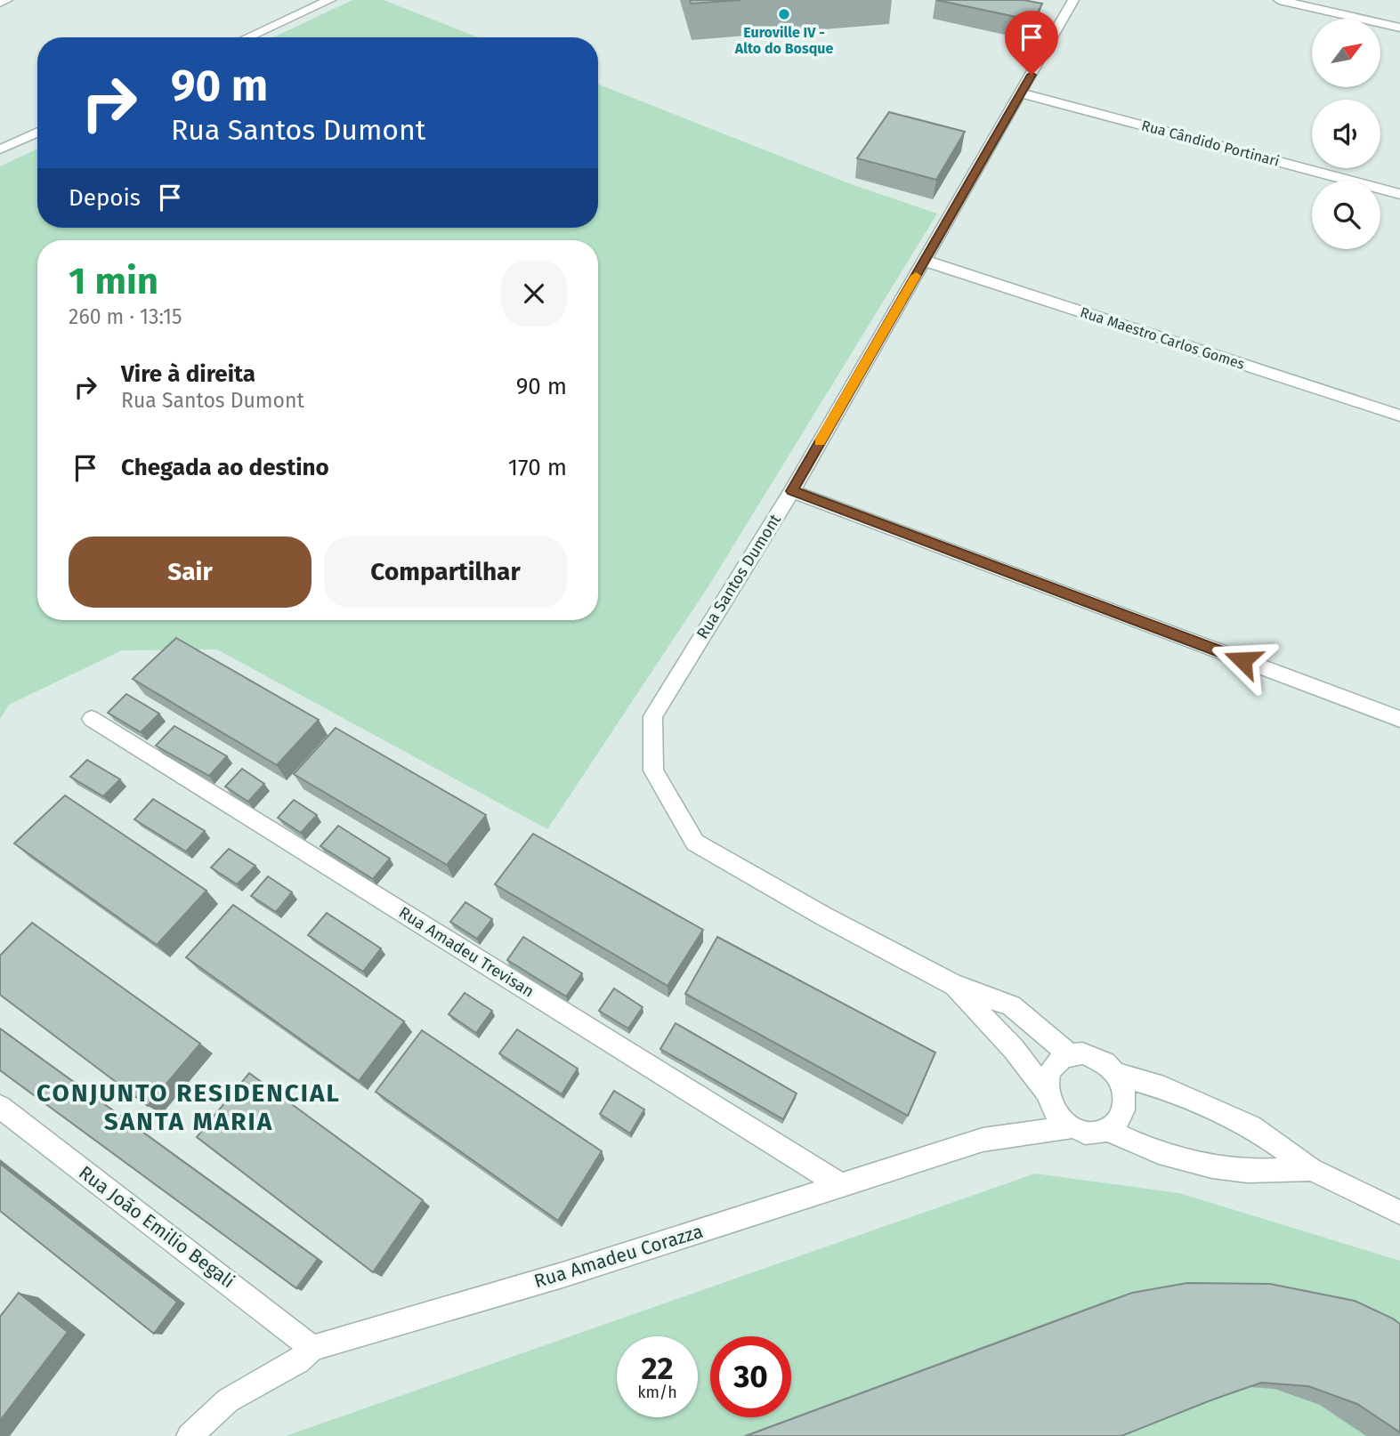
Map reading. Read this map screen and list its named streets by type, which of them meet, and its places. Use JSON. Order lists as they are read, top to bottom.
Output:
{
  "streets": {
    "street": [
      "Rua Cândido Portinari",
      "Rua Maestro Carlos Gomes",
      "Rua Santos Dumont",
      "Rua Amadeu Trevisan",
      "Rua João Emilio Begali",
      "Rua Amadeu Corazza"
    ]
  },
  "crossings": [
    ["Rua Cândido Portinari", "Rua Santos Dumont"],
    ["Rua Maestro Carlos Gomes", "Rua Santos Dumont"],
    ["Rua Amadeu Trevisan", "Rua Amadeu Corazza"],
    ["Rua João Emilio Begali", "Rua Amadeu Corazza"]
  ],
  "districts": ["CONJUNTO RESIDENCIAL SANTA MARIA"],
  "places": ["Euroville IV - Alto do Bosque"],
  "north": "top right",
  "page": {
    "turn": ["90 m", "Rua Santos Dumont"],
    "then": "Depois",
    "heading": ["1 min", "260 m · 13:15"],
    "list": [
      {
        "name": "Vire à direita",
        "note": "Rua Santos Dumont",
        "value": "90 m"
      },
      {
        "name": "Chegada ao destino",
        "value": "170 m"
      }
    ],
    "buttons": ["Sair", "Compartilhar"],
    "speed": "22 km/h",
    "limit": "30"
  }
}
